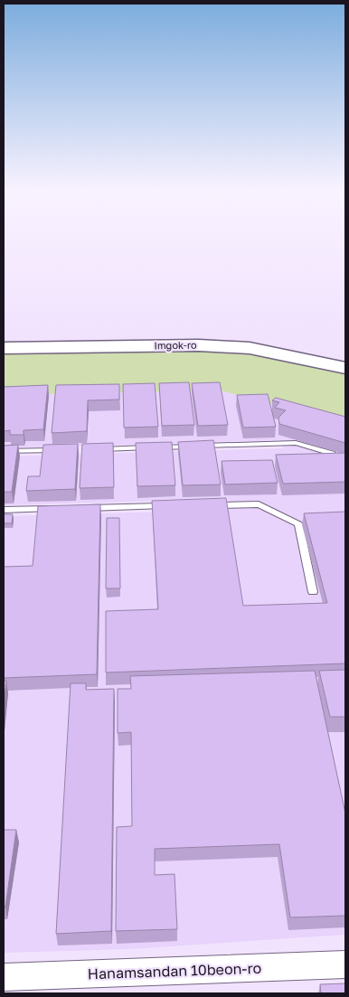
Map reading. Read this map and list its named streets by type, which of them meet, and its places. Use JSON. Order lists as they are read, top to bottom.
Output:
{
  "streets": {
    "main road": ["Imgok-ro"],
    "street": ["Hanamsandan 10beon-ro"]
  }
}
